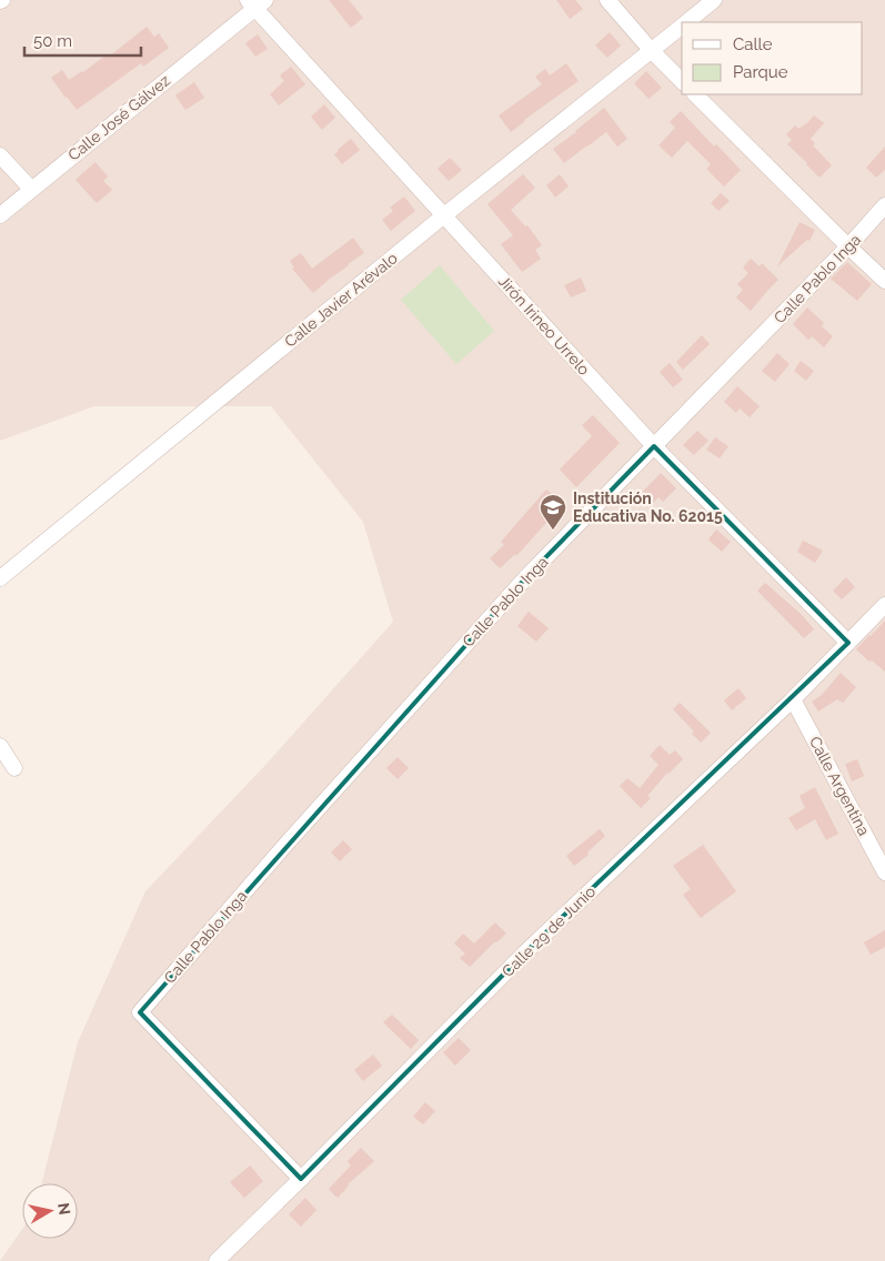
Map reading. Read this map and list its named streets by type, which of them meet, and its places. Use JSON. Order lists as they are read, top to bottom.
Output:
{
  "streets": {
    "street": [
      "Calle José Gálvez",
      "Calle Pablo Inga",
      "Calle Javier Arévalo",
      "Jirón Irineo Urrelo",
      "Calle Argentina",
      "Calle 29 de Junio"
    ]
  },
  "crossings": [
    ["Calle José Gálvez", "Jirón Irineo Urrelo"],
    ["Calle Pablo Inga", "Jirón Irineo Urrelo"],
    ["Calle Pablo Inga", "Calle 29 de Junio"],
    ["Calle Javier Arévalo", "Jirón Irineo Urrelo"],
    ["Jirón Irineo Urrelo", "Calle 29 de Junio"],
    ["Calle Argentina", "Calle 29 de Junio"]
  ],
  "places": {
    "school or university": ["Institución Educativa No. 62015"]
  },
  "legend": ["Calle", "Parque"],
  "scale_bar": "50 m",
  "north": "right"
}
